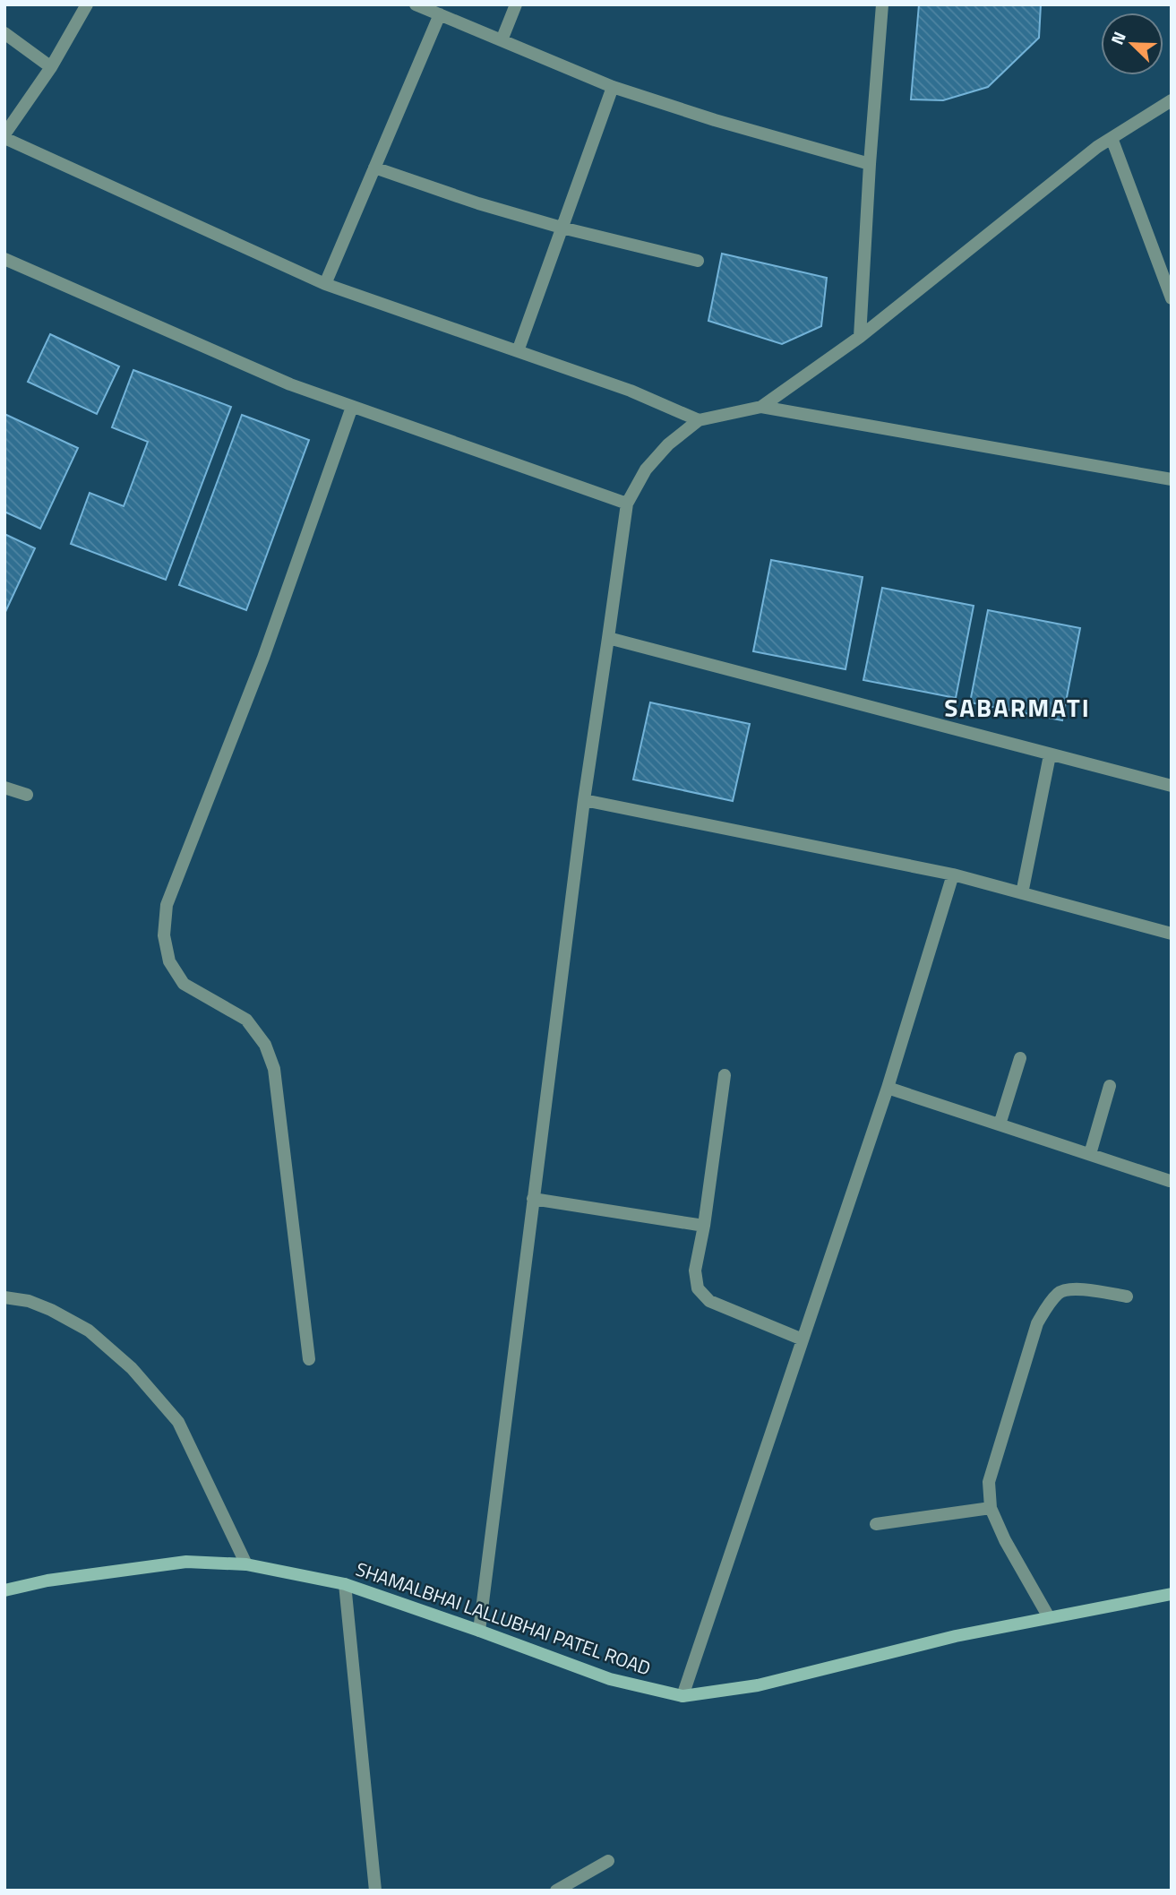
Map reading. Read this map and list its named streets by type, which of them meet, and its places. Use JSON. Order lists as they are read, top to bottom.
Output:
{
  "streets": {
    "main road": ["SHAMALBHAI LALLUBHAI PATEL ROAD"]
  },
  "districts": ["SABARMATI"],
  "north": "top left"
}
